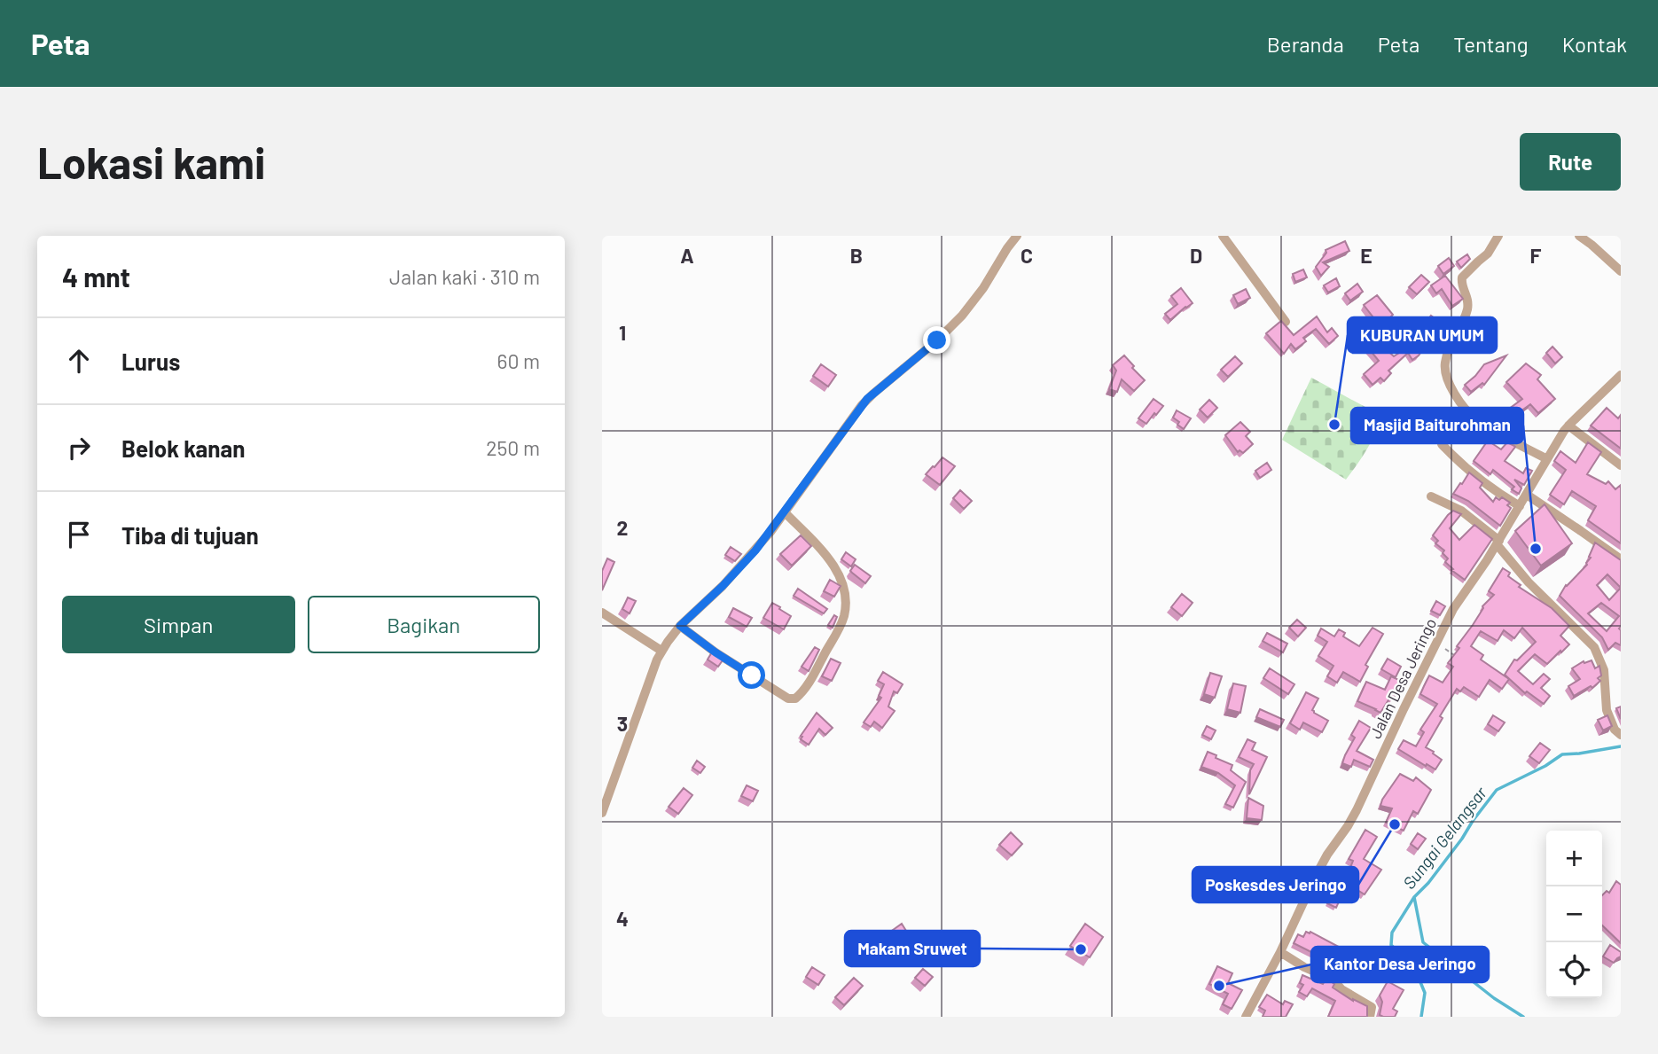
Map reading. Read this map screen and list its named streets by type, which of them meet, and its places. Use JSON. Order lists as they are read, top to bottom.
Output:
{
  "streets": {
    "street": ["Jalan Desa Jeringo"]
  },
  "water": ["Sungai Gelangsar"],
  "places": [
    "KUBURAN UMUM",
    "Masjid Baiturohman",
    "Poskesdes Jeringo",
    "Makam Sruwet",
    "Kantor Desa Jeringo"
  ],
  "page": {
    "header": "Peta",
    "nav": [
      "Beranda",
      "Peta",
      "Tentang",
      "Kontak"
    ],
    "buttons": [
      "Rute",
      ["Simpan", "Bagikan"]
    ],
    "title": "Lokasi kami",
    "heading": ["4 mnt", "Jalan kaki · 310 m"],
    "list": [
      ["Lurus", "60 m"],
      ["Belok kanan", "250 m"],
      "Tiba di tujuan"
    ],
    "map_buttons": ["+", "−"]
  },
  "grid": {
    "columns": [
      "A",
      "B",
      "C",
      "D",
      "E",
      "F"
    ],
    "rows": [
      "1",
      "2",
      "3",
      "4"
    ]
  }
}
